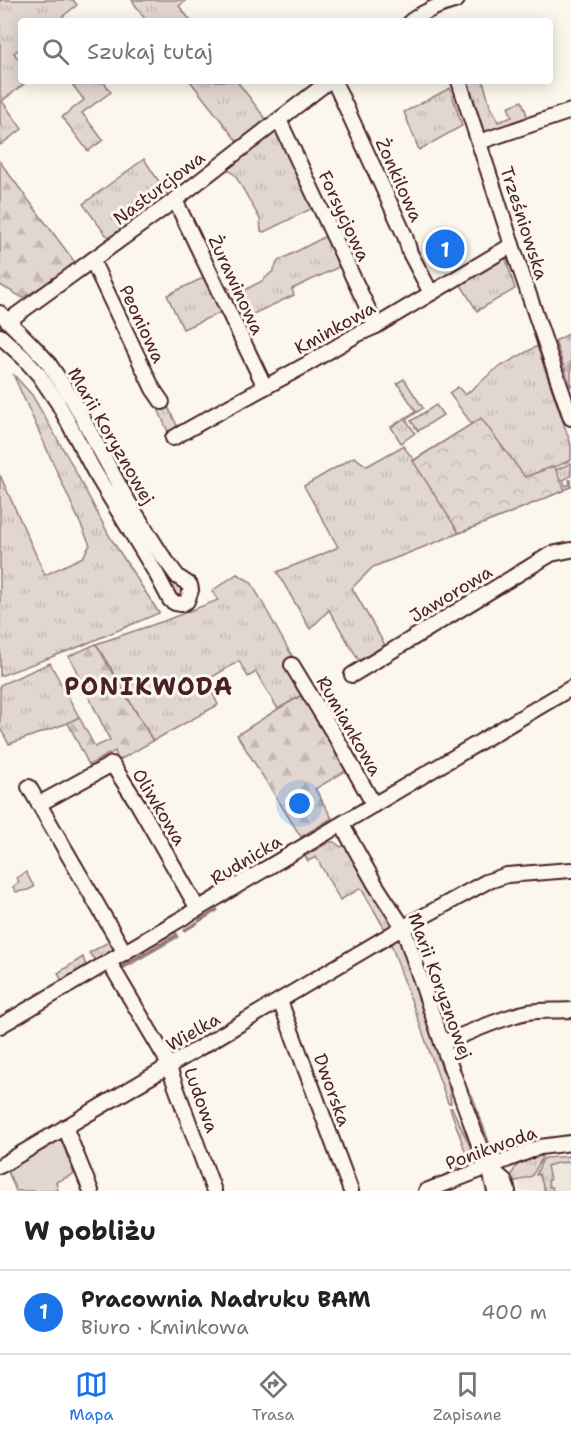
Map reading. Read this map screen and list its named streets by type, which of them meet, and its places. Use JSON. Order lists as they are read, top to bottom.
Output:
{
  "streets": {
    "street": [
      "Żonkilowa",
      "Nasturcjowa",
      "Forsycjowa",
      "Trześniowska",
      "Żurawinowa",
      "Peoniowa",
      "Kminkowa",
      "Marii Koryznowej",
      "Jaworowa",
      "Rumiankowa",
      "Oliwkowa",
      "Rudnicka",
      "Wielka",
      "Dworska",
      "Ludowa",
      "Ponikwoda"
    ]
  },
  "crossings": [
    ["Żonkilowa", "Kminkowa"],
    ["Nasturcjowa", "Forsycjowa"],
    ["Nasturcjowa", "Żurawinowa"],
    ["Nasturcjowa", "Peoniowa"],
    ["Nasturcjowa", "Marii Koryznowej"],
    ["Forsycjowa", "Kminkowa"],
    ["Trześniowska", "Kminkowa"],
    ["Żurawinowa", "Kminkowa"],
    ["Marii Koryznowej", "Rudnicka"],
    ["Marii Koryznowej", "Wielka"],
    ["Marii Koryznowej", "Ponikwoda"],
    ["Rumiankowa", "Rudnicka"],
    ["Oliwkowa", "Rudnicka"],
    ["Rudnicka", "Ludowa"],
    ["Wielka", "Dworska"],
    ["Wielka", "Ludowa"]
  ],
  "districts": ["PONIKWODA"],
  "page": {
    "search": "Szukaj tutaj",
    "pins": "1",
    "heading": "W pobliżu",
    "list": [
      {
        "mark": "1",
        "name": "Pracownia Nadruku BAM",
        "note": "Biuro · Kminkowa",
        "value": "400 m"
      }
    ],
    "nav": ["Mapa", "Trasa", "Zapisane"]
  }
}
